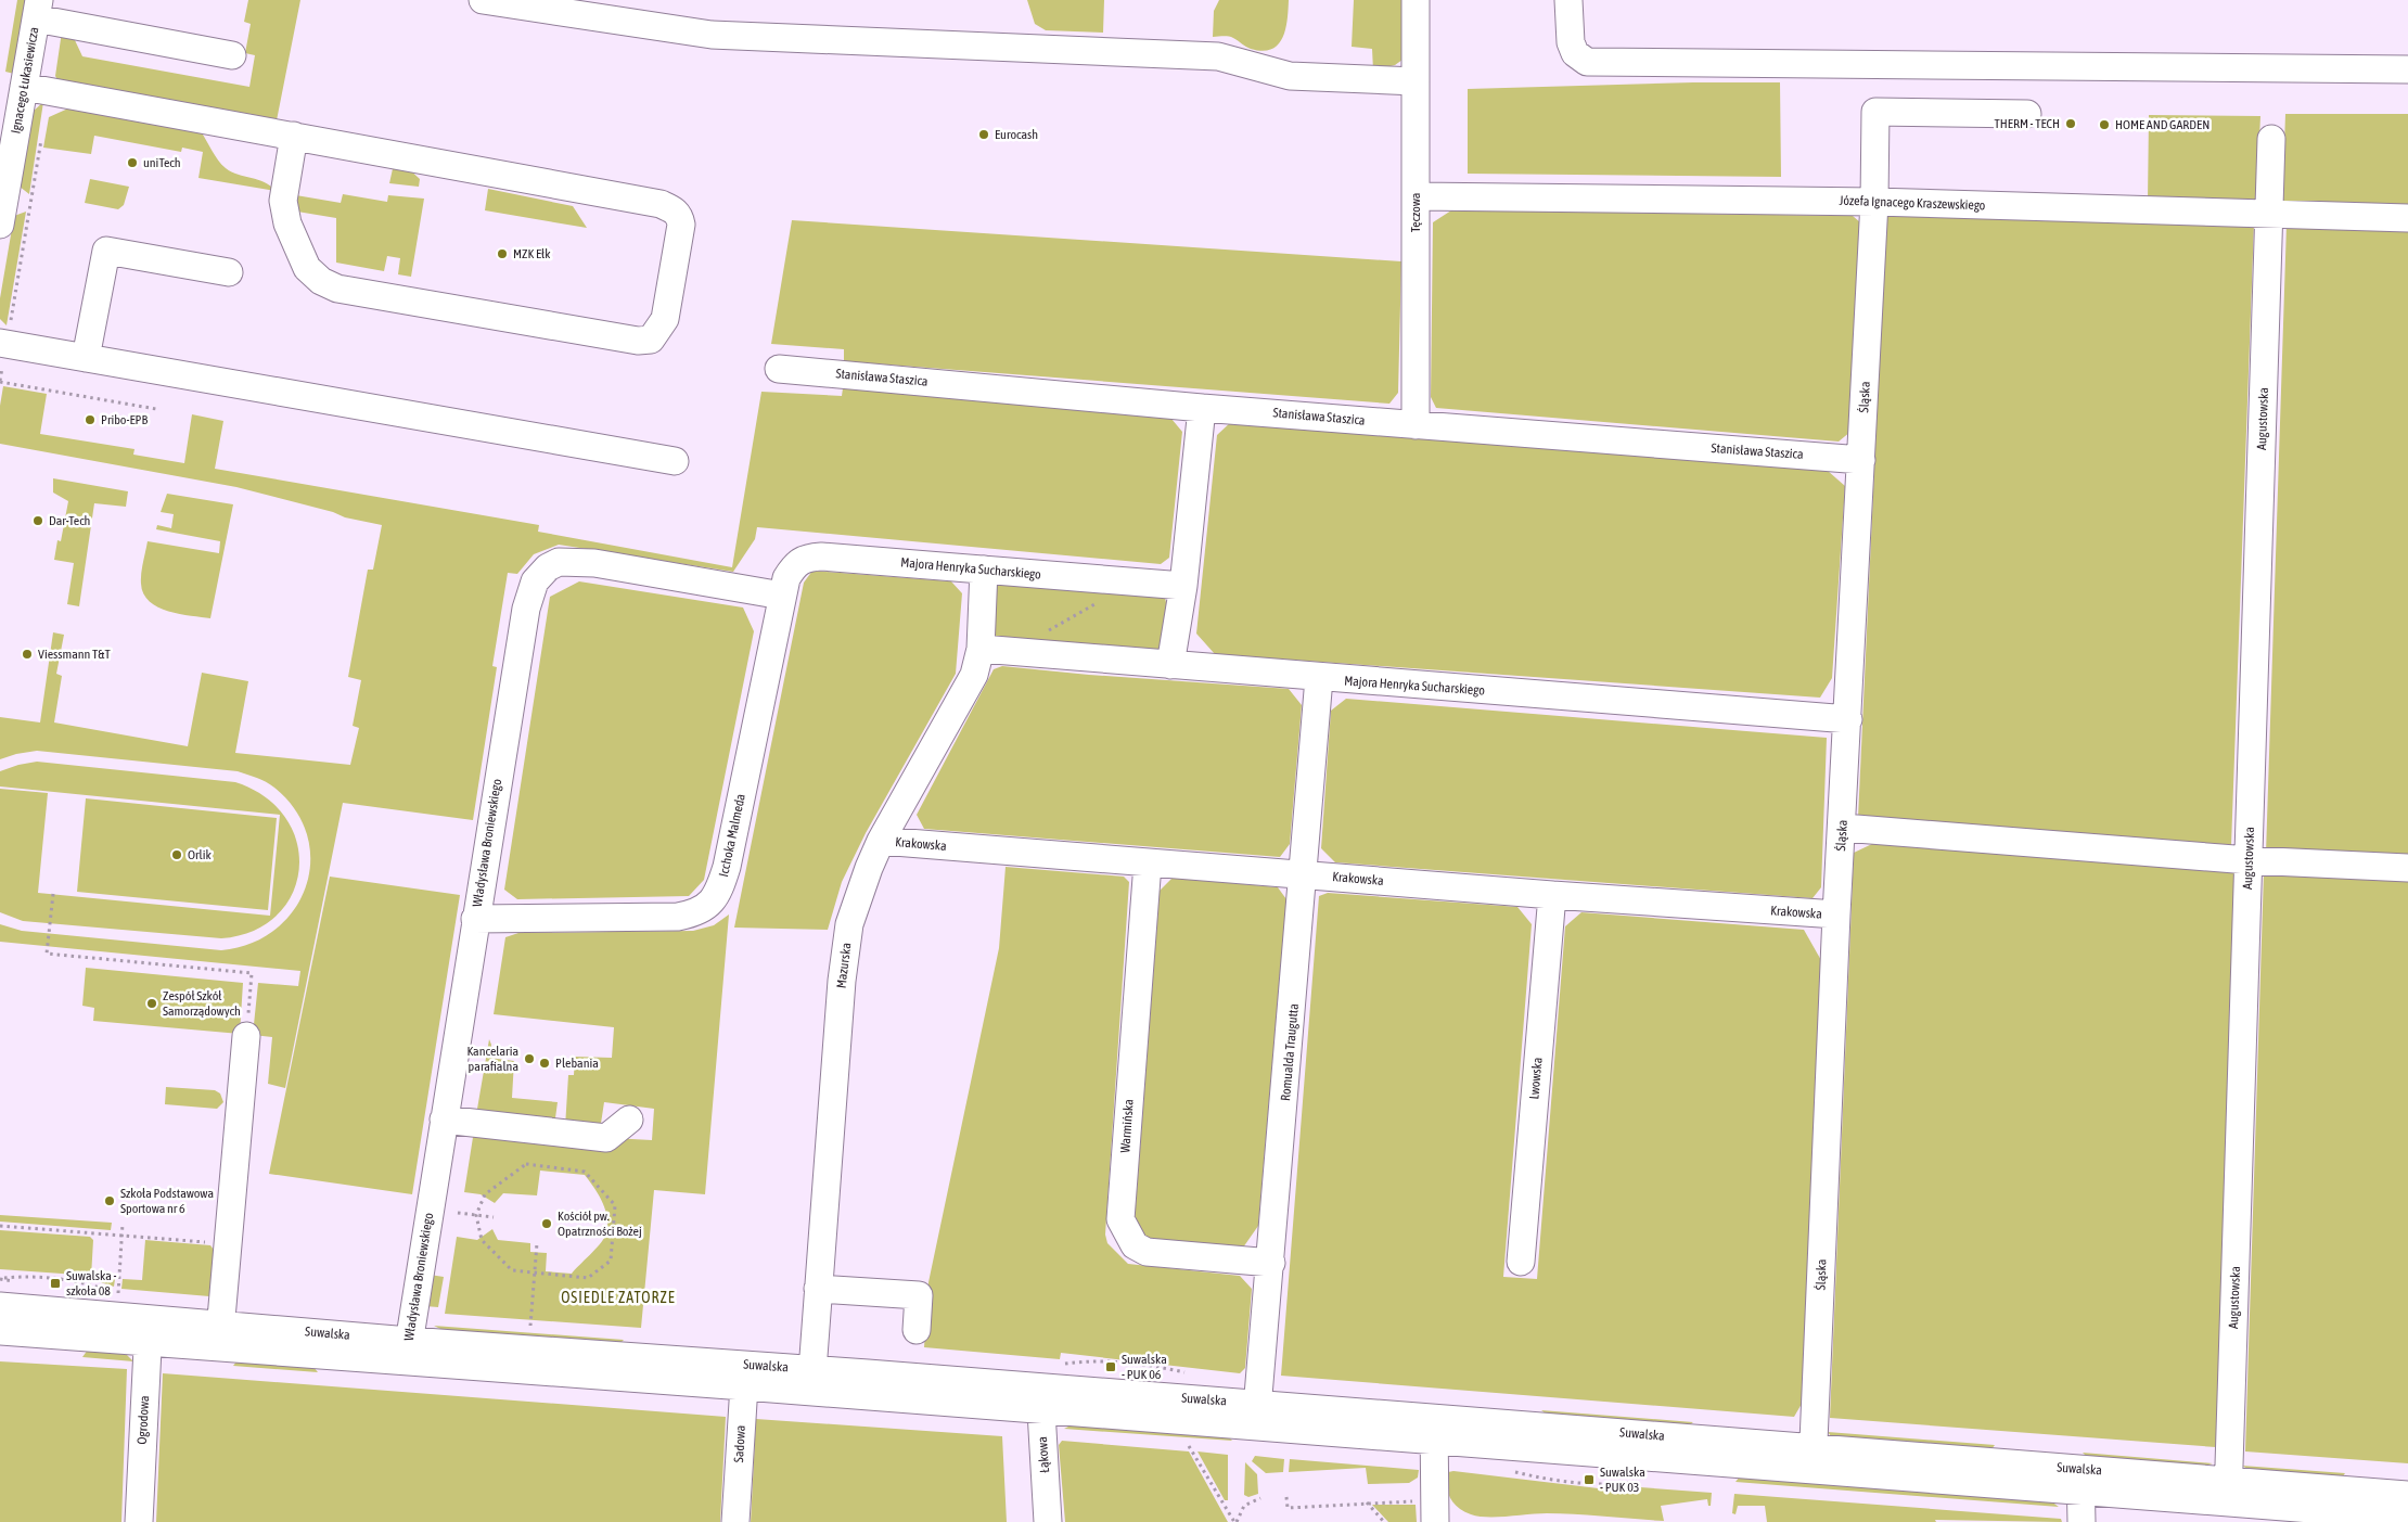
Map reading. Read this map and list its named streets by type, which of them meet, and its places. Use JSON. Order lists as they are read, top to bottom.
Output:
{
  "streets": {
    "street": [
      "Ignacego Łukasiewicza",
      "Józefa Ignacego Kraszewskiego",
      "Tęczowa",
      "Stanisława Staszica",
      "Śląska",
      "Augustowska",
      "Majora Henryka Sucharskiego",
      "Icchoka Malmeda",
      "Władysława Broniewskiego",
      "Krakowska",
      "Mazurska",
      "Romualda Traugutta",
      "Lwowska",
      "Warmińska",
      "Suwalska",
      "Ogrodowa",
      "Sadowa",
      "Łąkowa"
    ]
  },
  "crossings": [
    ["Józefa Ignacego Kraszewskiego", "Tęczowa"],
    ["Józefa Ignacego Kraszewskiego", "Śląska"],
    ["Józefa Ignacego Kraszewskiego", "Augustowska"],
    ["Tęczowa", "Stanisława Staszica"],
    ["Stanisława Staszica", "Śląska"],
    ["Śląska", "Majora Henryka Sucharskiego"],
    ["Śląska", "Krakowska"],
    ["Śląska", "Suwalska"],
    ["Augustowska", "Suwalska"],
    ["Majora Henryka Sucharskiego", "Icchoka Malmeda"],
    ["Majora Henryka Sucharskiego", "Władysława Broniewskiego"],
    ["Majora Henryka Sucharskiego", "Mazurska"],
    ["Majora Henryka Sucharskiego", "Romualda Traugutta"],
    ["Icchoka Malmeda", "Władysława Broniewskiego"],
    ["Władysława Broniewskiego", "Suwalska"],
    ["Krakowska", "Mazurska"],
    ["Krakowska", "Romualda Traugutta"],
    ["Krakowska", "Lwowska"],
    ["Krakowska", "Warmińska"],
    ["Mazurska", "Suwalska"],
    ["Romualda Traugutta", "Warmińska"],
    ["Romualda Traugutta", "Suwalska"],
    ["Suwalska", "Ogrodowa"],
    ["Suwalska", "Sadowa"],
    ["Suwalska", "Łąkowa"]
  ],
  "districts": ["OSIEDLE ZATORZE"],
  "places": {
    "other": [
      "THERM - TECH",
      "HOME AND GARDEN",
      "Eurocash",
      "uniTech",
      "MZK Ełk",
      "Pribo-EPB",
      "Dar-Tech",
      "Viessmann T&T",
      "Orlik",
      "Zespół Szkół Samorządowych",
      "Kancelaria parafialna",
      "Plebania",
      "Szkoła Podstawowa Sportowa nr 6",
      "Kościół pw. Opatrzności Bożej"
    ],
    "transit": ["Suwalska - szkoła 08", "Suwalska - PUK 06", "Suwalska - PUK 03"]
  }
}
